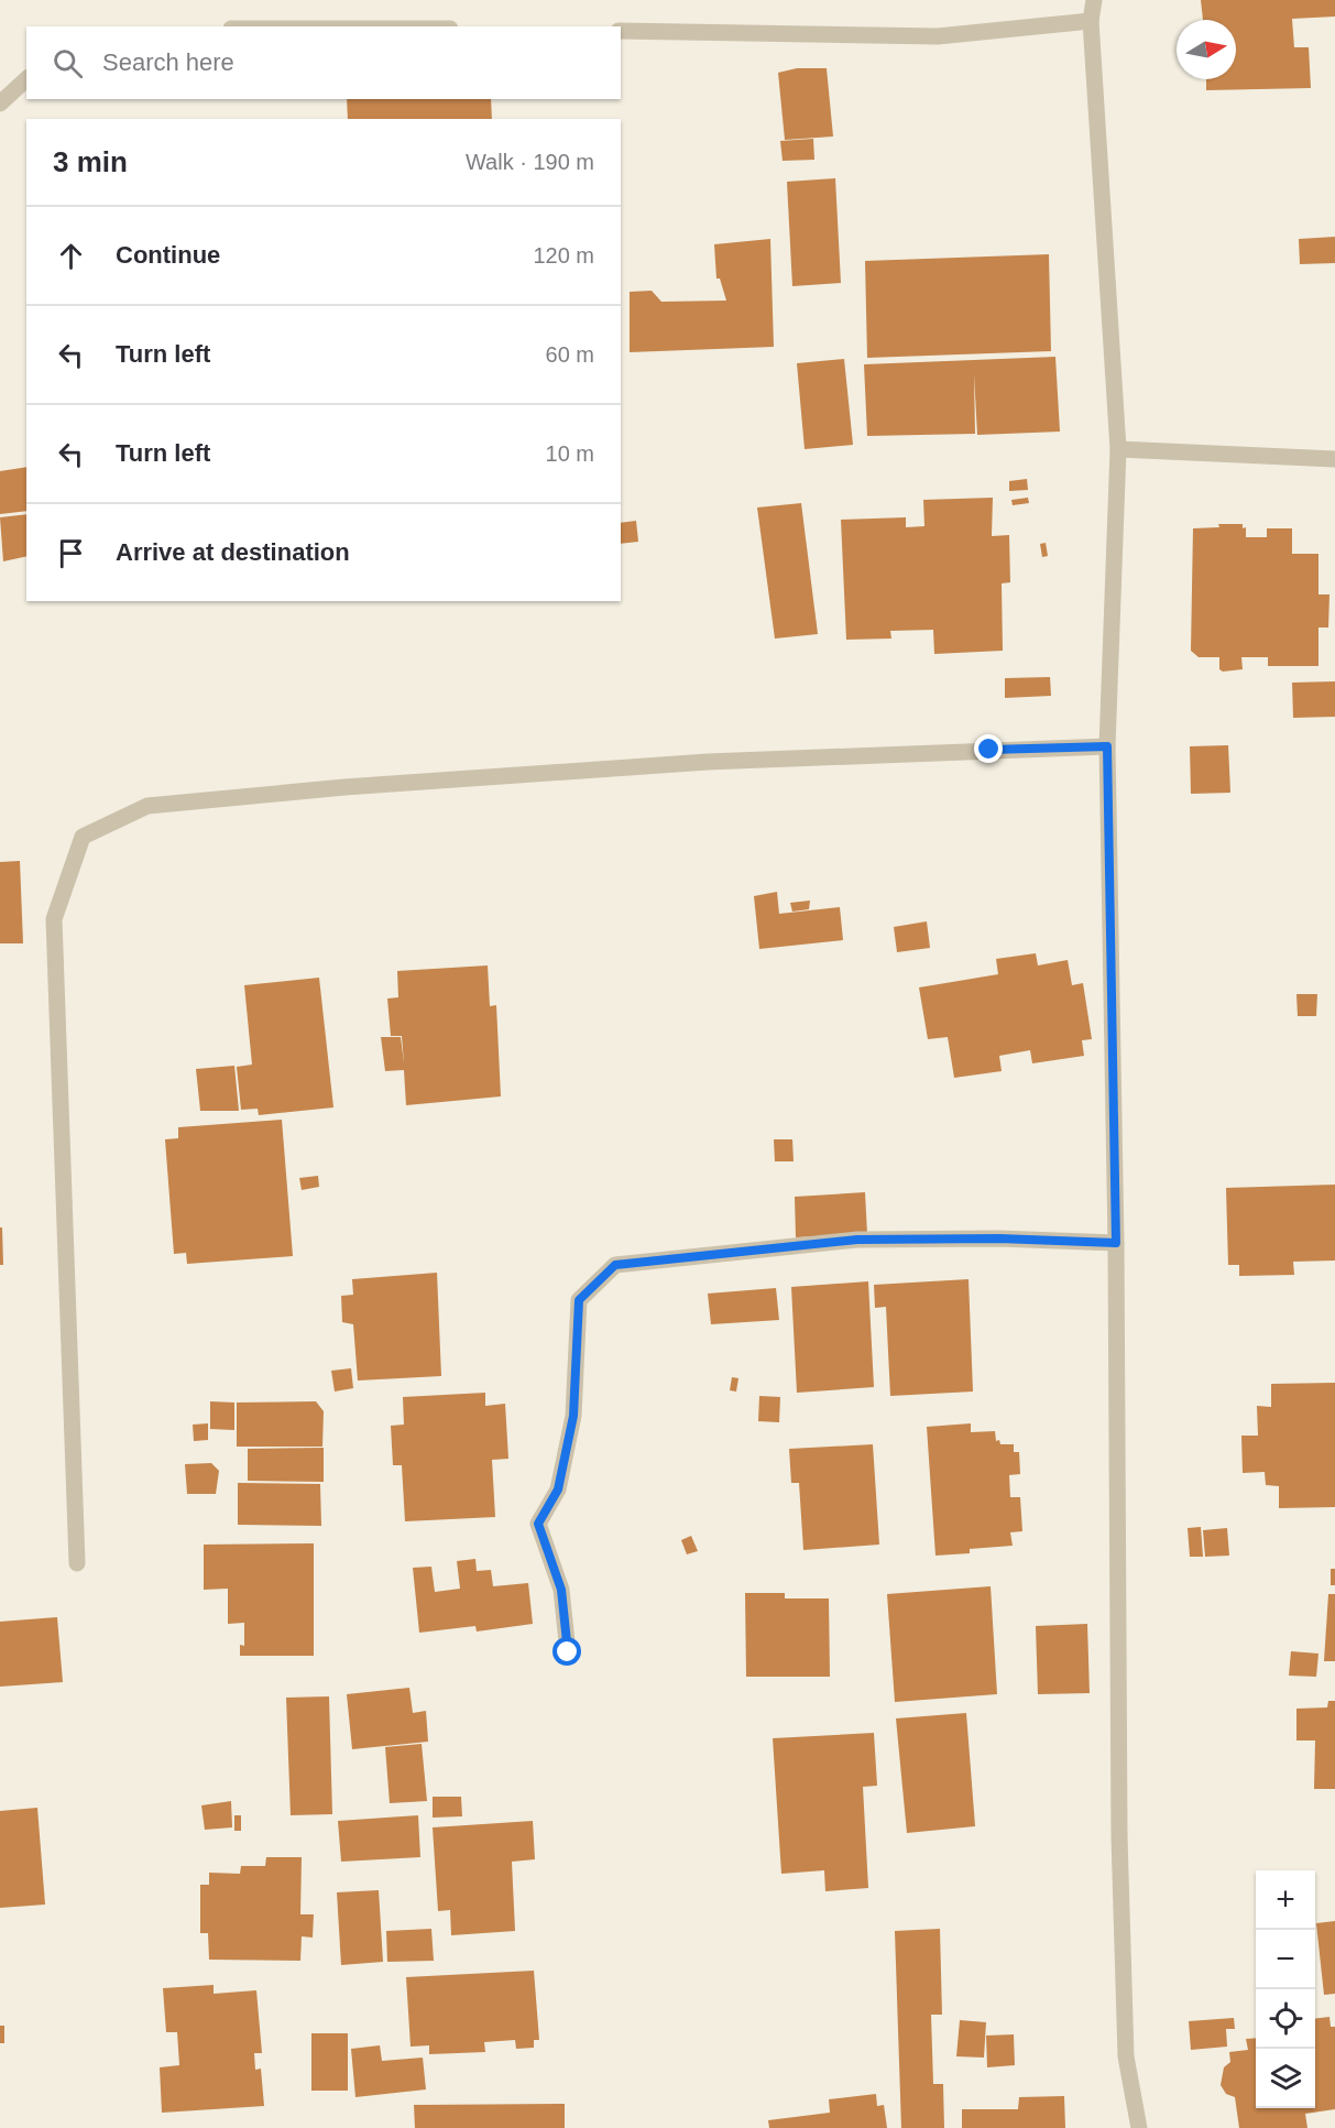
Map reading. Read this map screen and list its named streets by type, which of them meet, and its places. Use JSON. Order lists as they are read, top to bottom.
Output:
{
  "north": "right",
  "page": {
    "search": "Search here",
    "heading": ["3 min", "Walk · 190 m"],
    "list": [
      ["Continue", "120 m"],
      ["Turn left", "60 m"],
      ["Turn left", "10 m"],
      "Arrive at destination"
    ],
    "map_buttons": ["+", "−"]
  }
}
